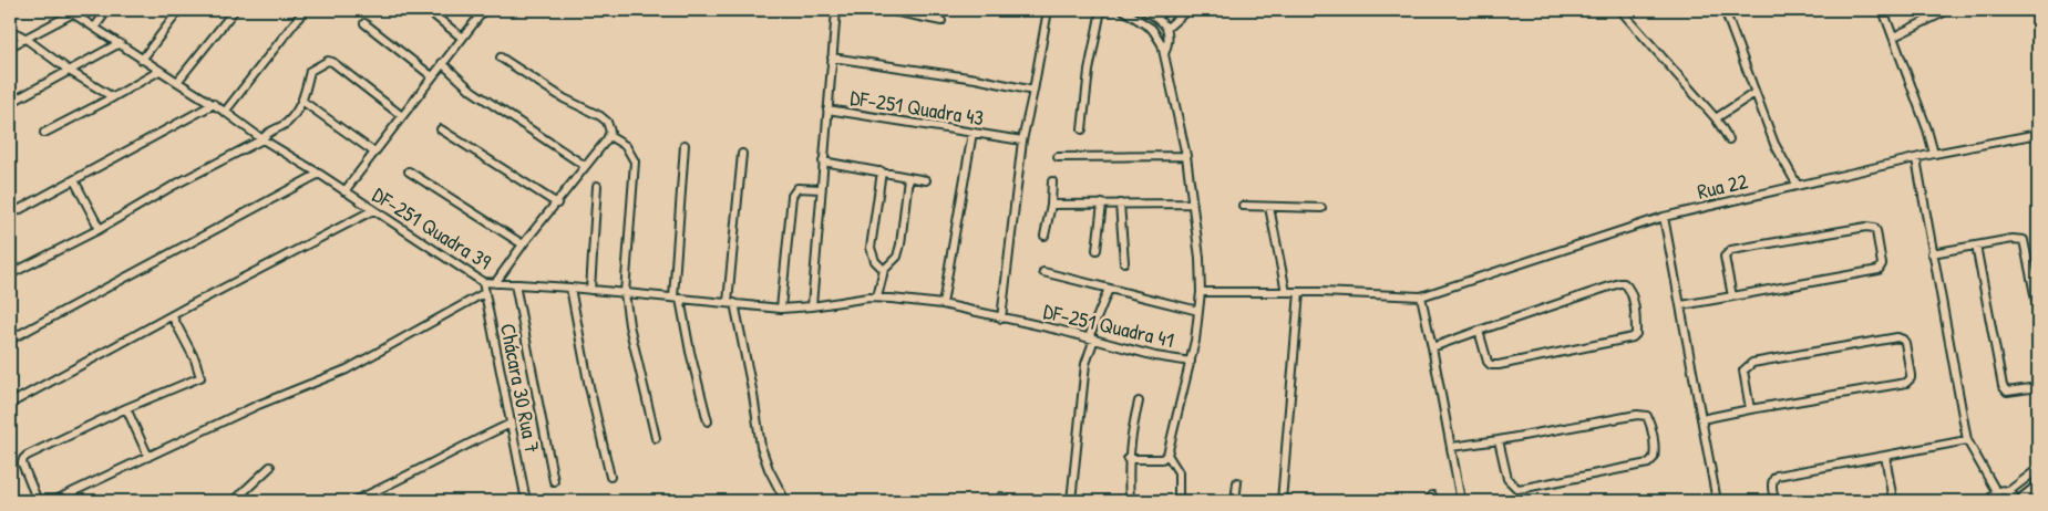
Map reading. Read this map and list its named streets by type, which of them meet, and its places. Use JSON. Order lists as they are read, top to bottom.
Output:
{
  "streets": {
    "street": [
      "DF-251 Quadra 43",
      "Rua 22",
      "DF-251 Quadra 39",
      "DF-251 Quadra 41",
      "Chácara 30 Rua 7"
    ]
  },
  "crossings": [
    ["DF-251 Quadra 39", "DF-251 Quadra 41"],
    ["DF-251 Quadra 39", "Chácara 30 Rua 7"]
  ]
}
